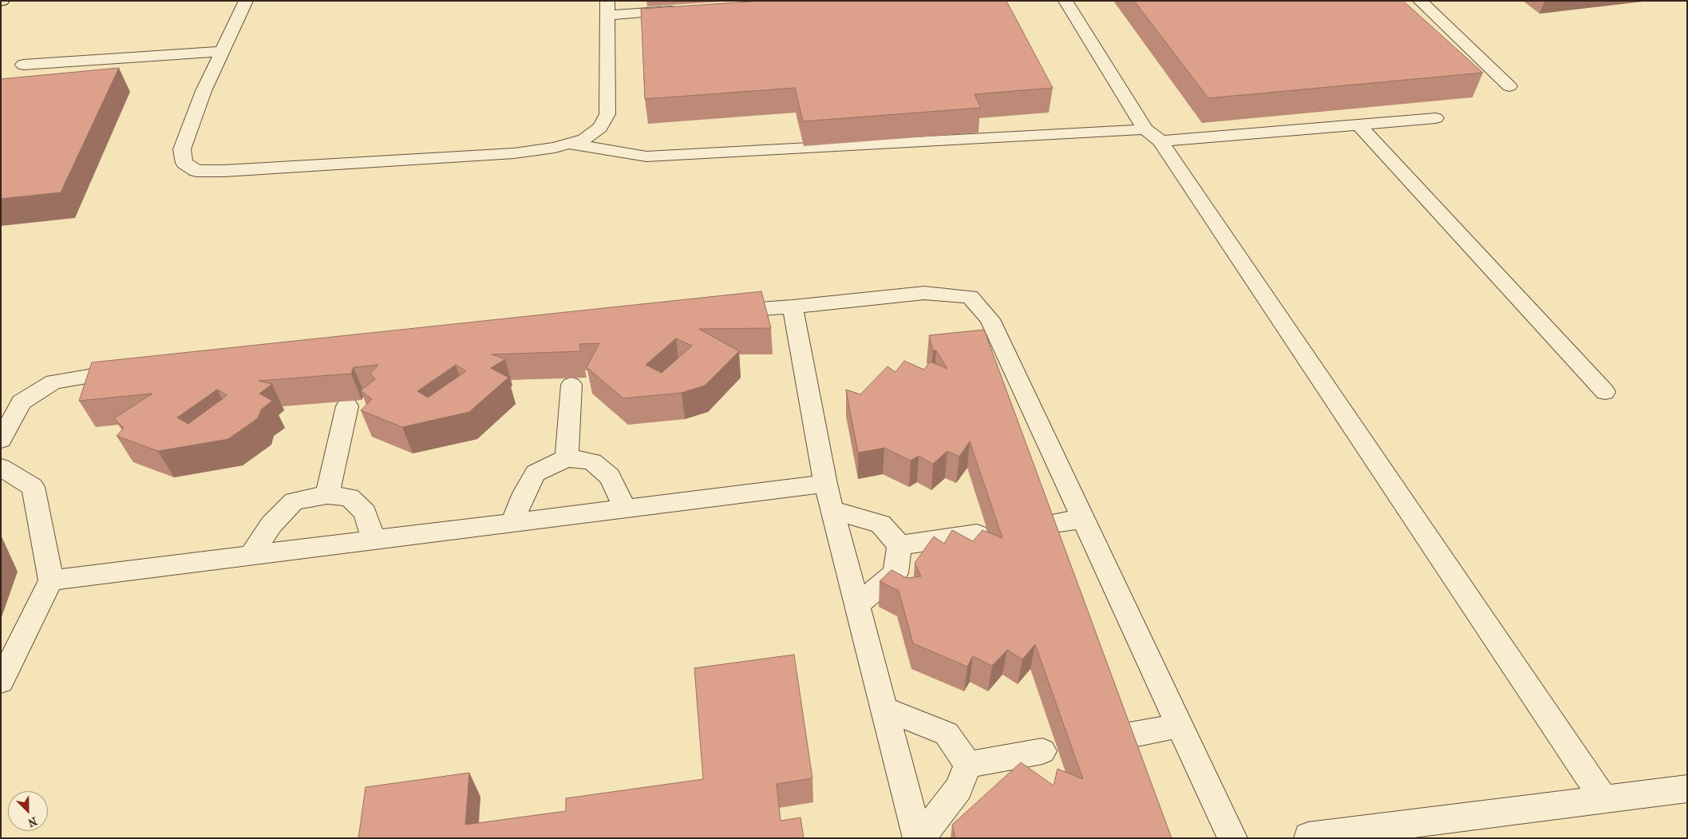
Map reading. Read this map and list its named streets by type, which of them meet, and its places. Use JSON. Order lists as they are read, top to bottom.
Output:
{
  "north": "bottom right"
}
